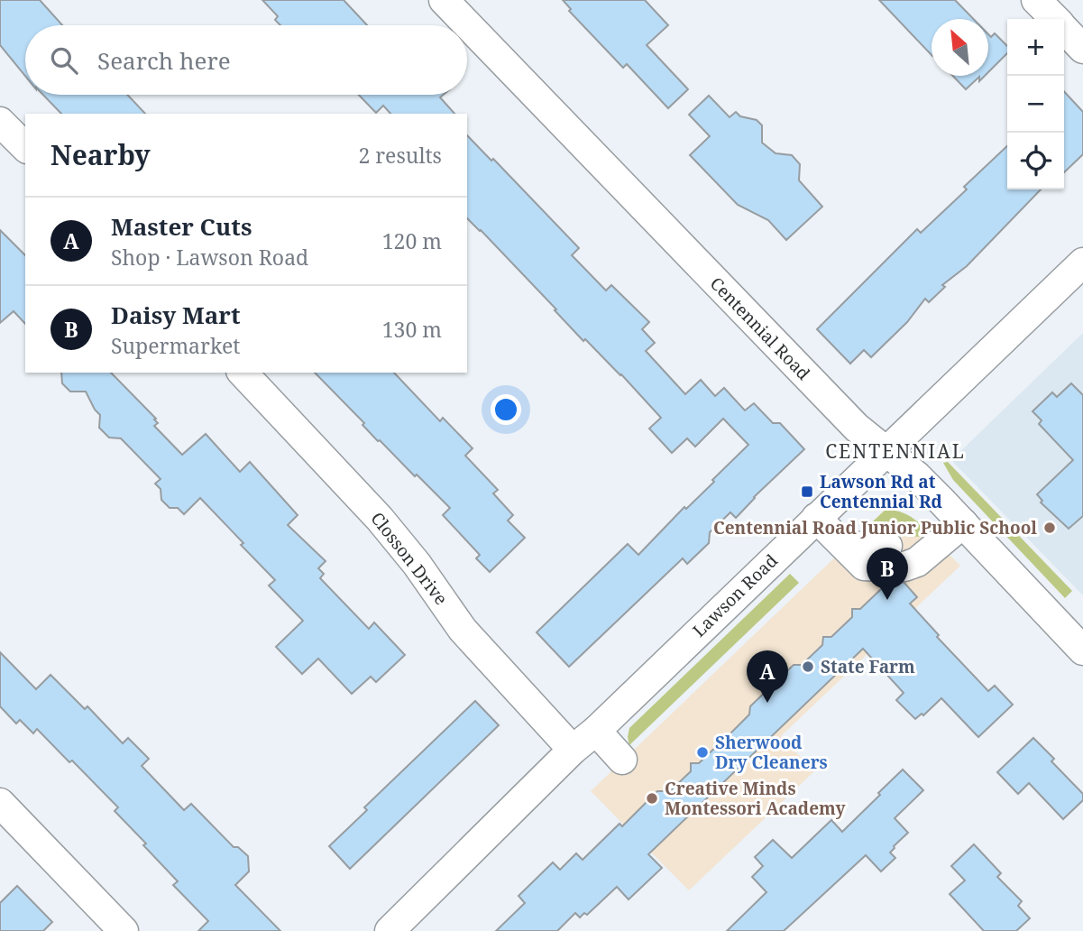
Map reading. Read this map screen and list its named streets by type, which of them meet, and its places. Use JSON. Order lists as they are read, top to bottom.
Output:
{
  "streets": {
    "street": ["Centennial Road", "Closson Drive", "Lawson Road"]
  },
  "crossings": [
    ["Centennial Road", "Lawson Road"],
    ["Closson Drive", "Lawson Road"]
  ],
  "districts": ["CENTENNIAL"],
  "places": {
    "transit": ["Lawson Rd at Centennial Rd"],
    "other": [
      "Centennial Road Junior Public School",
      "State Farm",
      "Sherwood Dry Cleaners",
      "Creative Minds Montessori Academy"
    ]
  },
  "north": "top left",
  "page": {
    "map_buttons": ["+", "−"],
    "search": "Search here",
    "heading": ["Nearby", "2 results"],
    "list": [
      {
        "mark": "A",
        "name": "Master Cuts",
        "note": "Shop · Lawson Road",
        "value": "120 m"
      },
      {
        "mark": "B",
        "name": "Daisy Mart",
        "note": "Supermarket",
        "value": "130 m"
      }
    ],
    "pins": ["B", "A"]
  }
}
